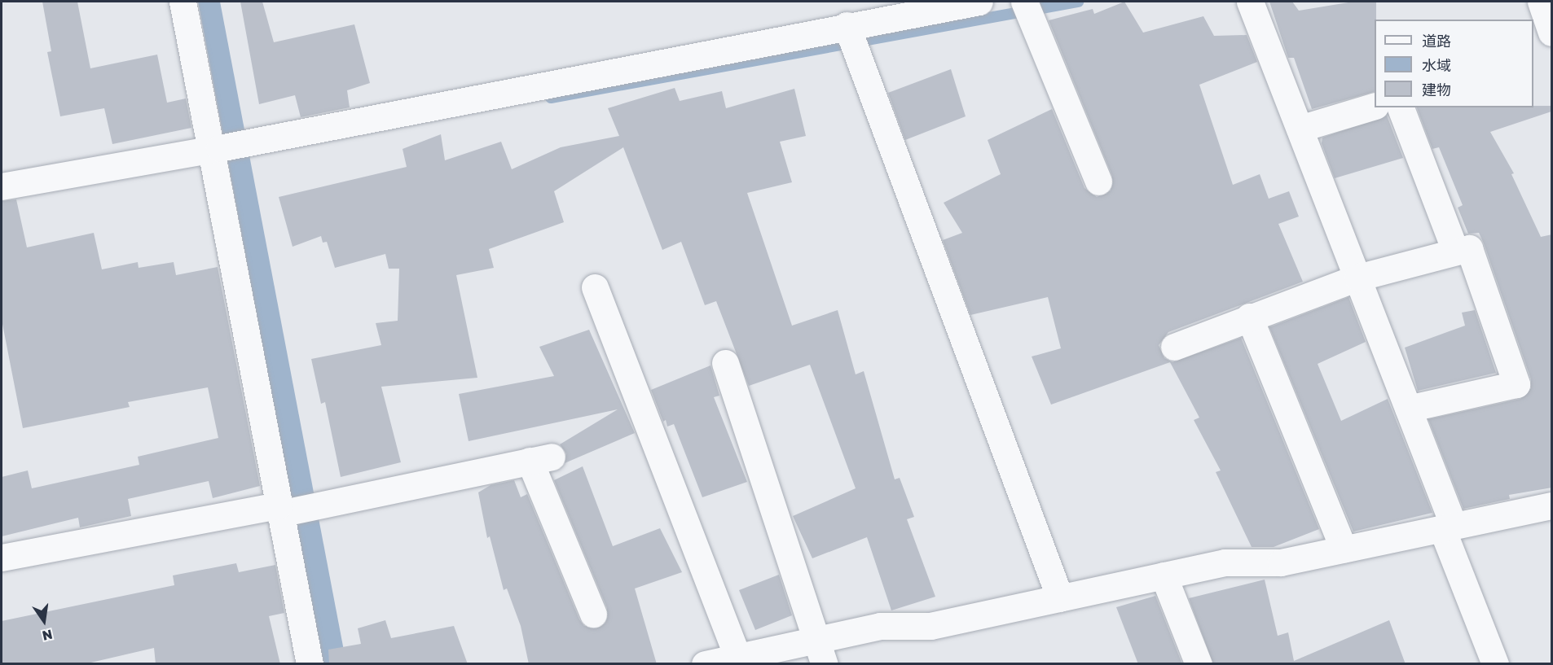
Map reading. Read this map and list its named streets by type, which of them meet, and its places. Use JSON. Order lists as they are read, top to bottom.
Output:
{
  "legend": ["道路", "水域", "建物"],
  "north": "bottom"
}
